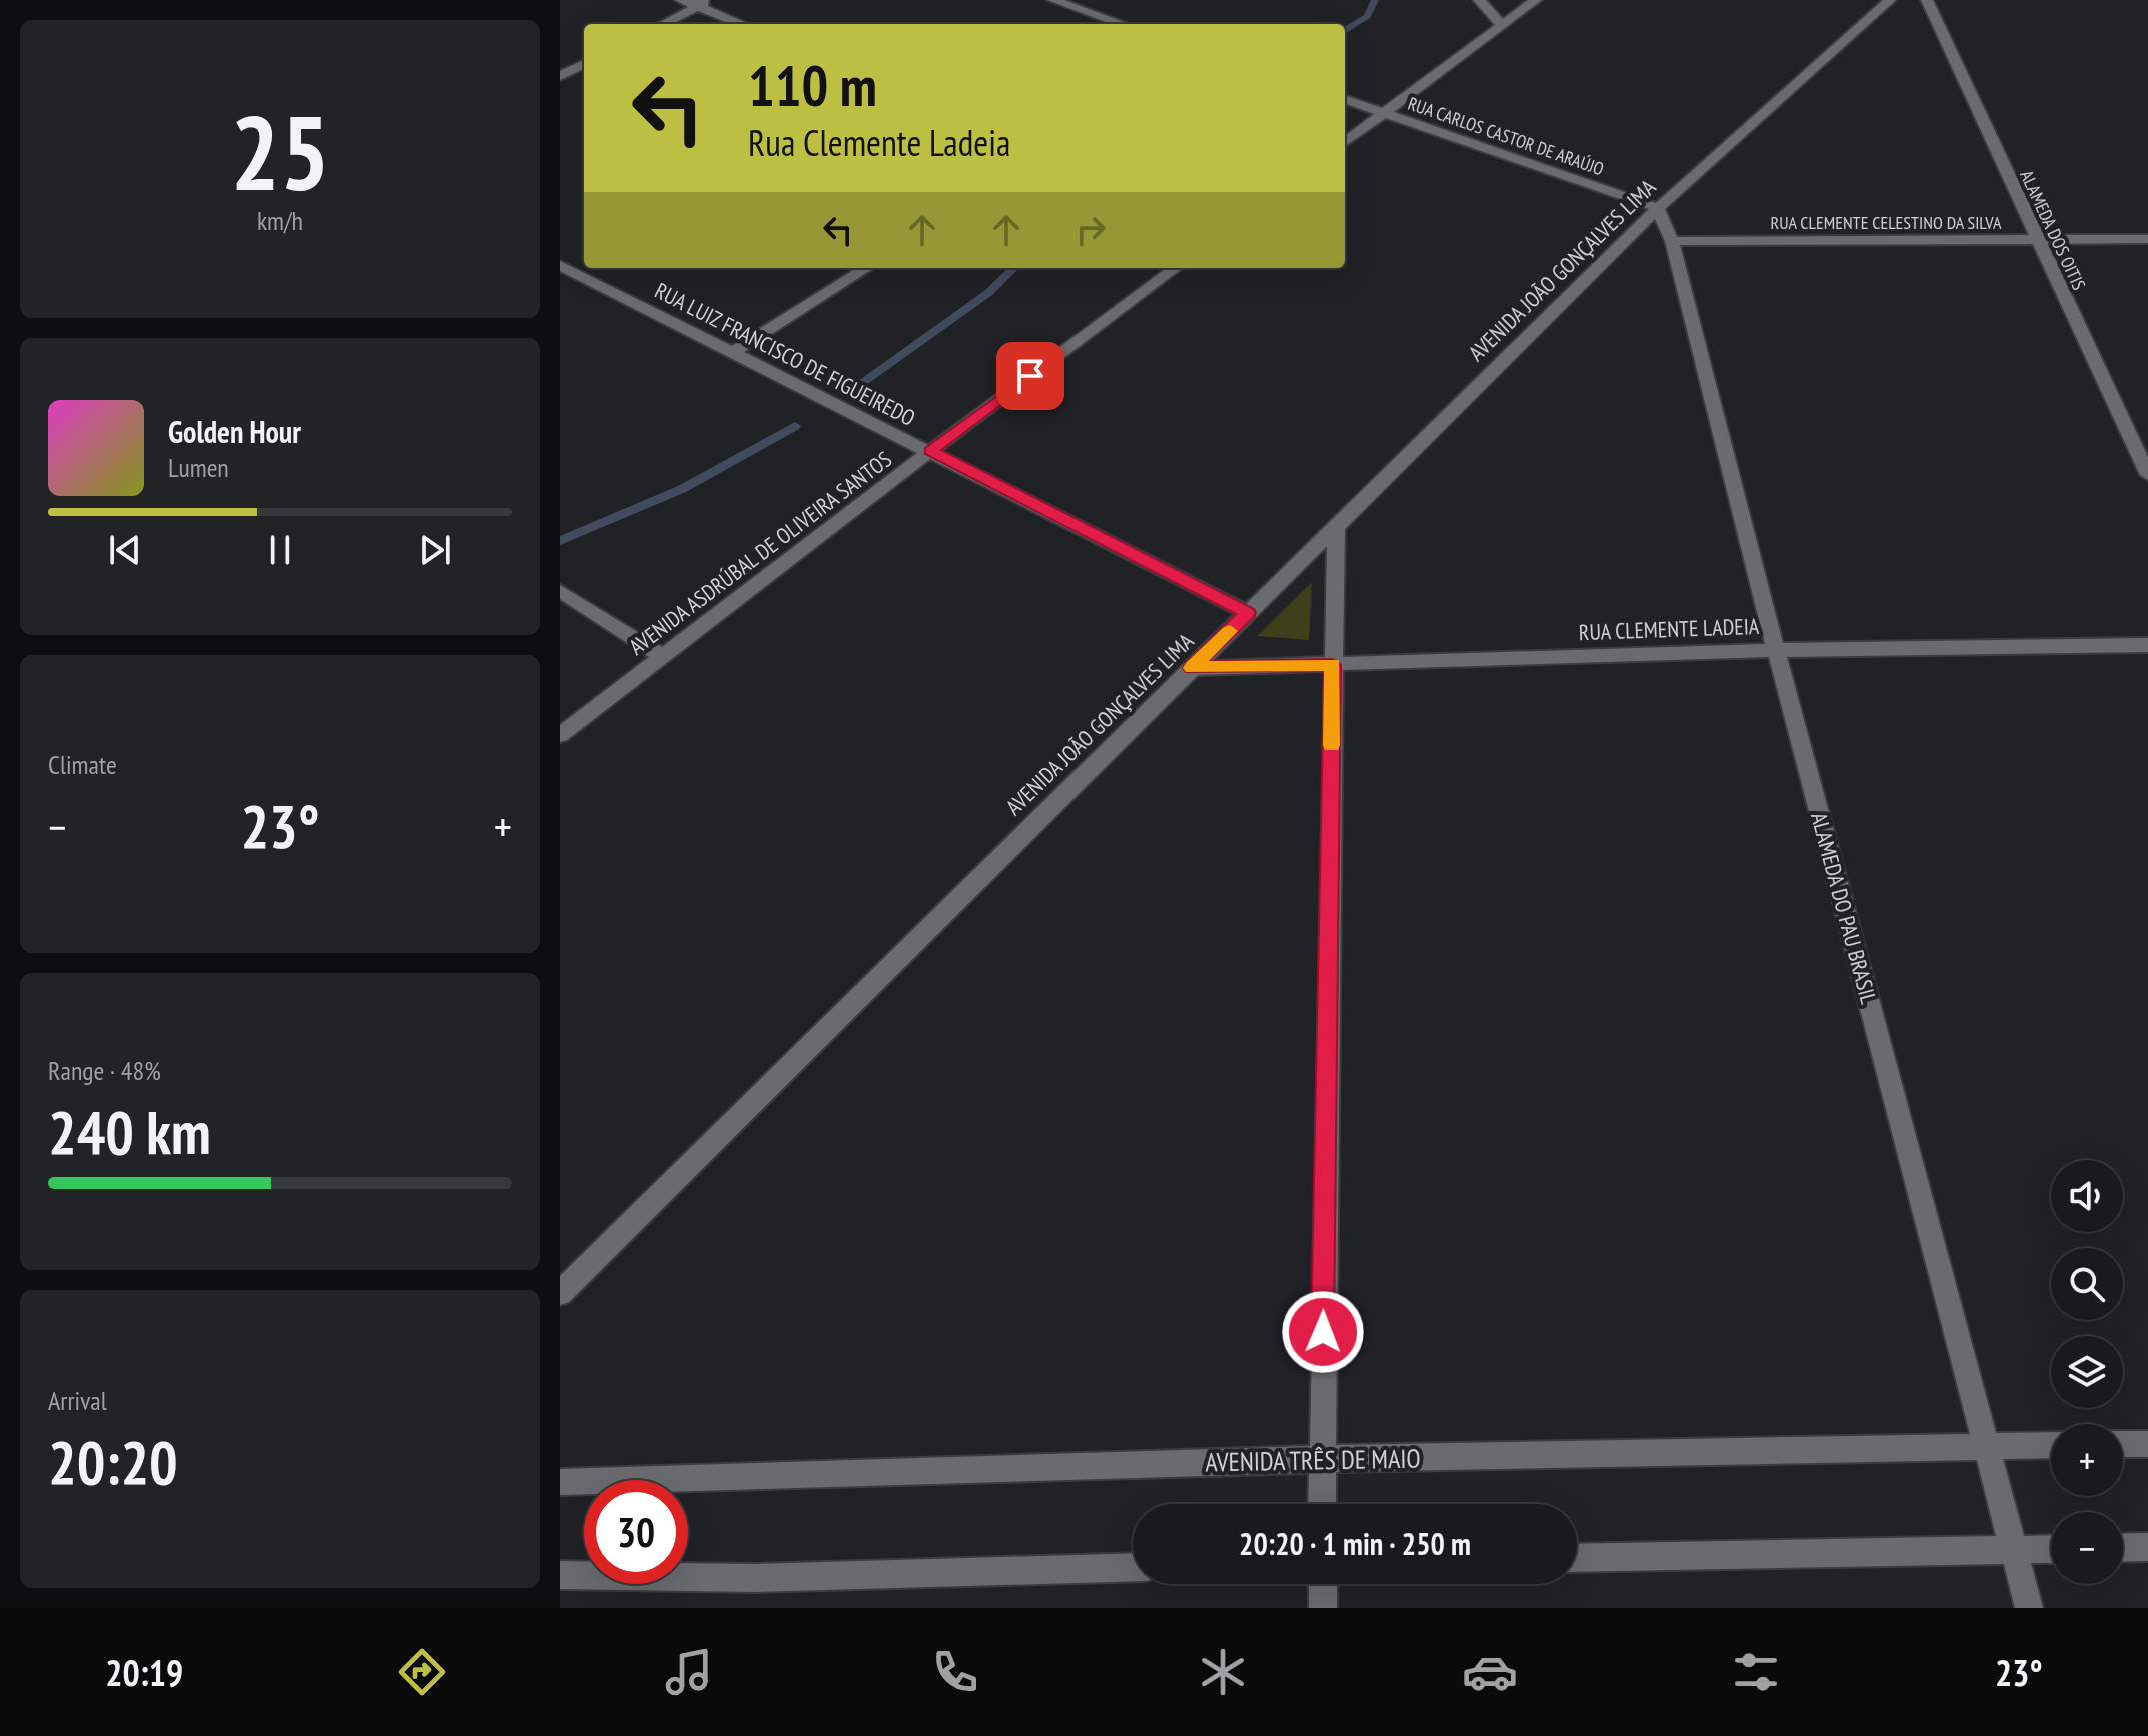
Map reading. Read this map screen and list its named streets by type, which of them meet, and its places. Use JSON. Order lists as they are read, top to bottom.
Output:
{
  "streets": {
    "street": [
      "RUA CARLOS CASTOR DE ARAÚJO",
      "RUA CLEMENTE CELESTINO DA SILVA",
      "ALAMEDA DOS OITIS",
      "AVENIDA JOÃO GONÇALVES LIMA",
      "RUA LUIZ FRANCISCO DE FIGUEIREDO",
      "AVENIDA ASDRÚBAL DE OLIVEIRA SANTOS",
      "RUA CLEMENTE LADEIA",
      "ALAMEDA DO PAU BRASIL",
      "AVENIDA TRÊS DE MAIO"
    ]
  },
  "crossings": [
    ["RUA CARLOS CASTOR DE ARAÚJO", "AVENIDA JOÃO GONÇALVES LIMA"],
    ["RUA CARLOS CASTOR DE ARAÚJO", "ALAMEDA DO PAU BRASIL"],
    ["RUA CLEMENTE CELESTINO DA SILVA", "ALAMEDA DOS OITIS"],
    ["RUA CLEMENTE CELESTINO DA SILVA", "ALAMEDA DO PAU BRASIL"],
    ["AVENIDA JOÃO GONÇALVES LIMA", "RUA LUIZ FRANCISCO DE FIGUEIREDO"],
    ["AVENIDA JOÃO GONÇALVES LIMA", "RUA CLEMENTE LADEIA"],
    ["AVENIDA JOÃO GONÇALVES LIMA", "ALAMEDA DO PAU BRASIL"],
    ["RUA LUIZ FRANCISCO DE FIGUEIREDO", "AVENIDA ASDRÚBAL DE OLIVEIRA SANTOS"],
    ["RUA CLEMENTE LADEIA", "ALAMEDA DO PAU BRASIL"],
    ["ALAMEDA DO PAU BRASIL", "AVENIDA TRÊS DE MAIO"]
  ],
  "page": {
    "tile": [
      ["25", "km/h"],
      "Climate",
      ["Range · 48%", "240 km"],
      ["Arrival", "20:20"]
    ],
    "turn": ["110 m", "Rua Clemente Ladeia"],
    "song": ["Golden Hour", "Lumen"],
    "heat": ["−", "23°", "+"],
    "map_buttons": ["+", "−"],
    "limit": "30",
    "trip": "20:20 · 1 min · 250 m",
    "tabs": ["20:19", "23°"]
  }
}
